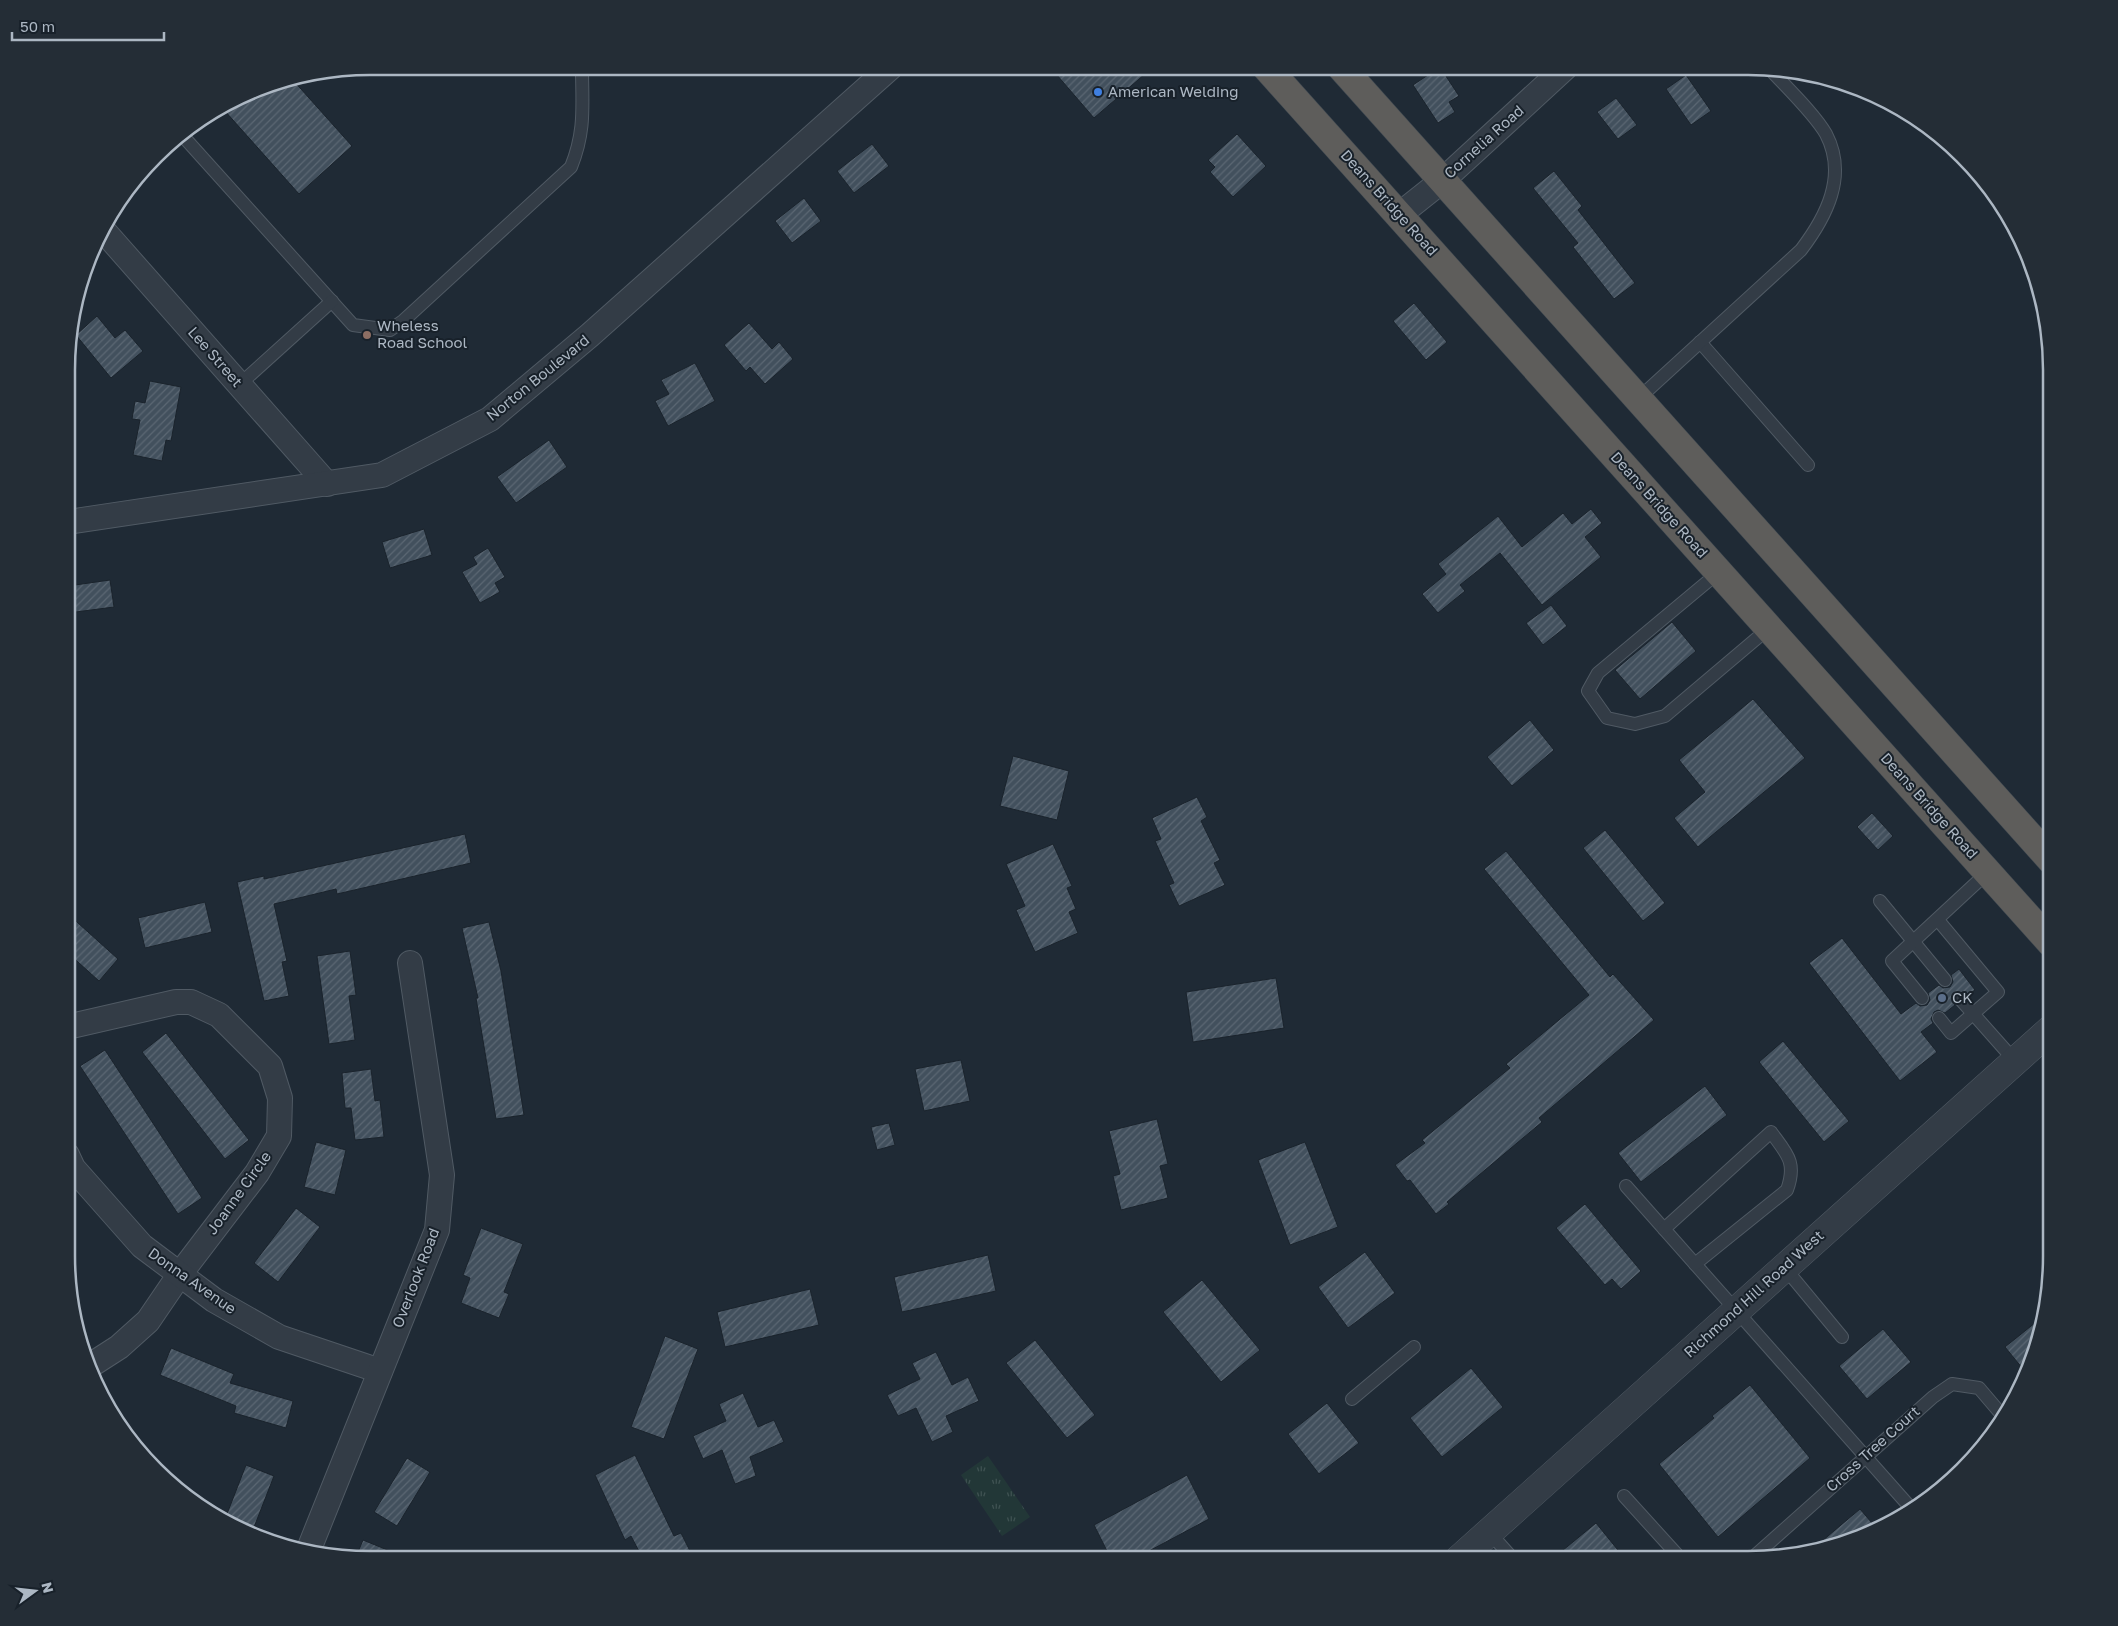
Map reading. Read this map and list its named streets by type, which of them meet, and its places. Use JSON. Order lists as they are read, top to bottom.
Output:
{
  "streets": {
    "highway": ["Deans Bridge Road"],
    "street": [
      "Cornelia Road",
      "Lee Street",
      "Norton Boulevard",
      "Joanne Circle",
      "Overlook Road",
      "Donna Avenue",
      "Richmond Hill Road West"
    ],
    "lane": ["Cross Tree Court"]
  },
  "crossings": [
    ["Cornelia Road", "Deans Bridge Road"],
    ["Lee Street", "Norton Boulevard"],
    ["Joanne Circle", "Donna Avenue"],
    ["Overlook Road", "Donna Avenue"]
  ],
  "places": ["American Welding", "Wheless Road School", "CK"],
  "scale_bar": "50 m",
  "north": "right"
}
